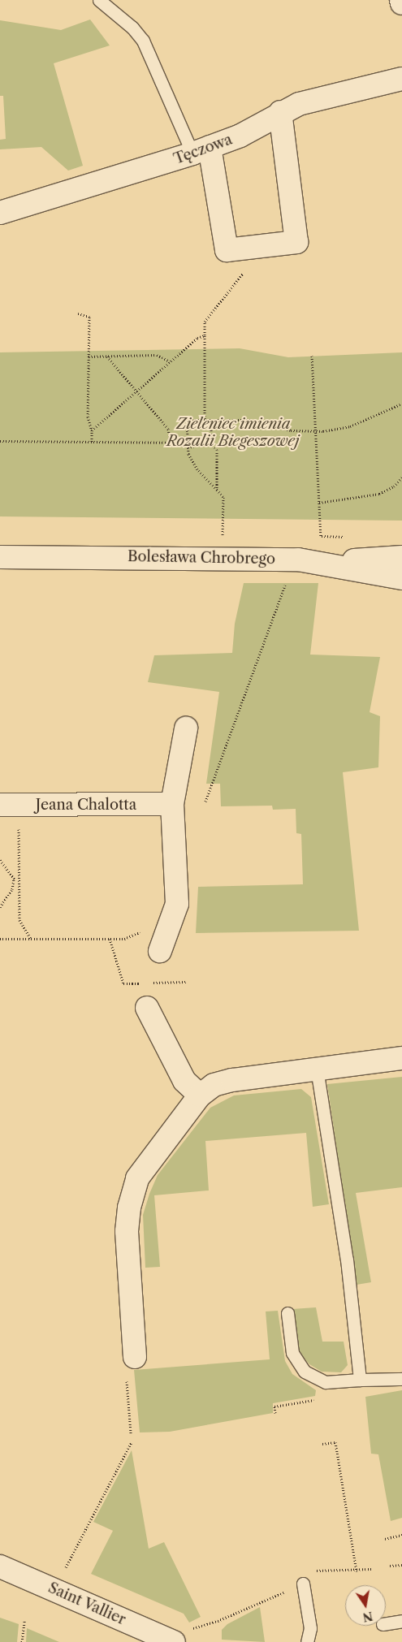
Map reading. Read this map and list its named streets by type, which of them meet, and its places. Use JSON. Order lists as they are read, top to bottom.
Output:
{
  "streets": {
    "street": [
      "Tęczowa",
      "Bolesława Chrobrego",
      "Jeana Chalotta",
      "Saint Vallier"
    ]
  },
  "parks": ["Zieleniec imienia Rozalii Biegeszowej"],
  "north": "bottom"
}
